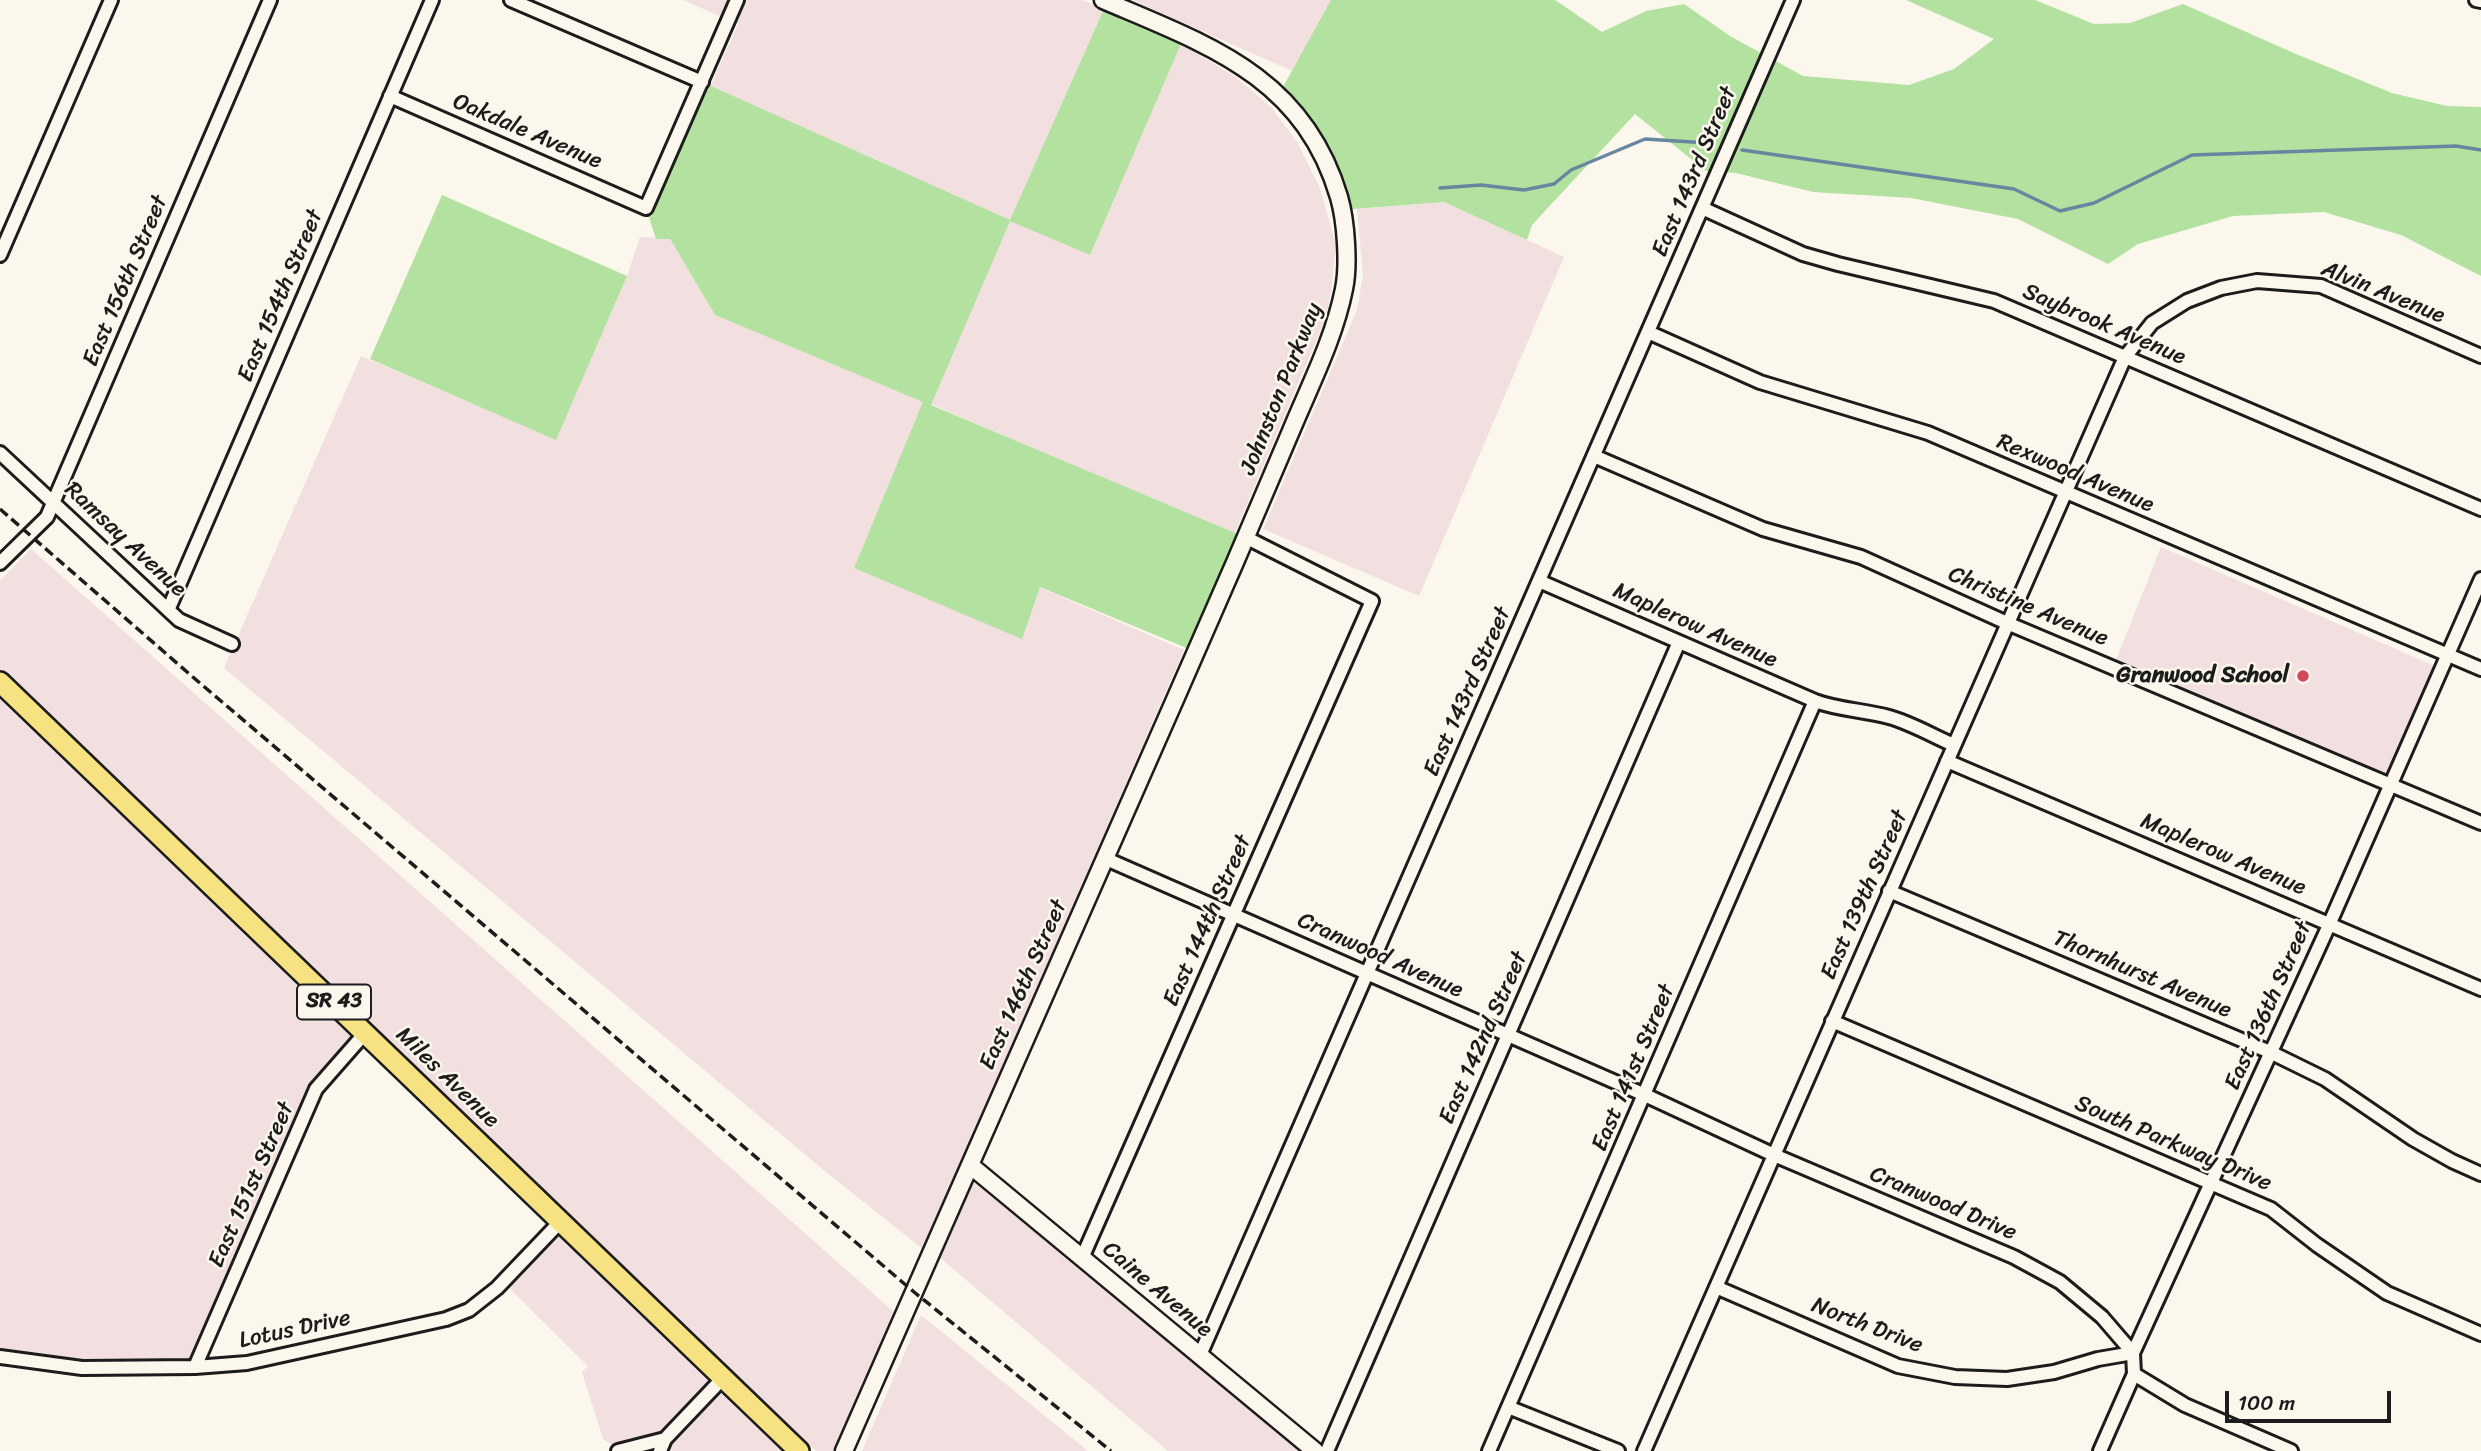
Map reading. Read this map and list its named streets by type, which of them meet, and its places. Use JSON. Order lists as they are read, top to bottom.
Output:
{
  "streets": {
    "main road": ["SR 43", "Miles Avenue"],
    "street": [
      "Oakdale Avenue",
      "East 143rd Street",
      "East 156th Street",
      "Alvin Avenue",
      "East 154th Street",
      "Saybrook Avenue",
      "Johnston Parkway",
      "Rexwood Avenue",
      "Ramsay Avenue",
      "Christine Avenue",
      "Maplerow Avenue",
      "East 139th Street",
      "East 144th Street",
      "Cranwood Avenue",
      "Thornhurst Avenue",
      "East 146th Street",
      "East 136th Street",
      "East 142nd Street",
      "East 141st Street",
      "South Parkway Drive",
      "East 151st Street",
      "Cranwood Drive",
      "Caine Avenue",
      "North Drive",
      "Lotus Drive"
    ]
  },
  "crossings": [
    ["Oakdale Avenue", "East 154th Street"],
    ["East 143rd Street", "Saybrook Avenue"],
    ["East 143rd Street", "Rexwood Avenue"],
    ["East 143rd Street", "Christine Avenue"],
    ["East 143rd Street", "Maplerow Avenue"],
    ["East 143rd Street", "Cranwood Avenue"],
    ["East 143rd Street", "Caine Avenue"],
    ["East 156th Street", "Ramsay Avenue"],
    ["Alvin Avenue", "Saybrook Avenue"],
    ["Alvin Avenue", "East 139th Street"],
    ["East 154th Street", "Ramsay Avenue"],
    ["Saybrook Avenue", "East 139th Street"],
    ["Johnston Parkway", "East 144th Street"],
    ["Johnston Parkway", "East 146th Street"],
    ["Rexwood Avenue", "East 139th Street"],
    ["Rexwood Avenue", "East 136th Street"],
    ["Christine Avenue", "East 139th Street"],
    ["Christine Avenue", "East 136th Street"],
    ["Maplerow Avenue", "East 139th Street"],
    ["Maplerow Avenue", "East 136th Street"],
    ["Maplerow Avenue", "East 142nd Street"],
    ["Maplerow Avenue", "East 141st Street"],
    ["East 139th Street", "Thornhurst Avenue"],
    ["East 139th Street", "South Parkway Drive"],
    ["East 139th Street", "Cranwood Drive"],
    ["East 139th Street", "North Drive"],
    ["East 144th Street", "Cranwood Avenue"],
    ["East 144th Street", "East 146th Street"],
    ["East 144th Street", "Caine Avenue"],
    ["Cranwood Avenue", "East 146th Street"],
    ["Cranwood Avenue", "East 142nd Street"],
    ["Cranwood Avenue", "East 141st Street"],
    ["Cranwood Avenue", "Cranwood Drive"],
    ["Thornhurst Avenue", "East 136th Street"],
    ["East 146th Street", "Caine Avenue"],
    ["East 136th Street", "South Parkway Drive"],
    ["East 136th Street", "Cranwood Drive"],
    ["East 136th Street", "North Drive"],
    ["Miles Avenue", "East 151st Street"],
    ["Miles Avenue", "Lotus Drive"],
    ["East 151st Street", "Lotus Drive"],
    ["Cranwood Drive", "North Drive"]
  ],
  "places": ["Granwood School"],
  "scale_bar": "100 m"
}
